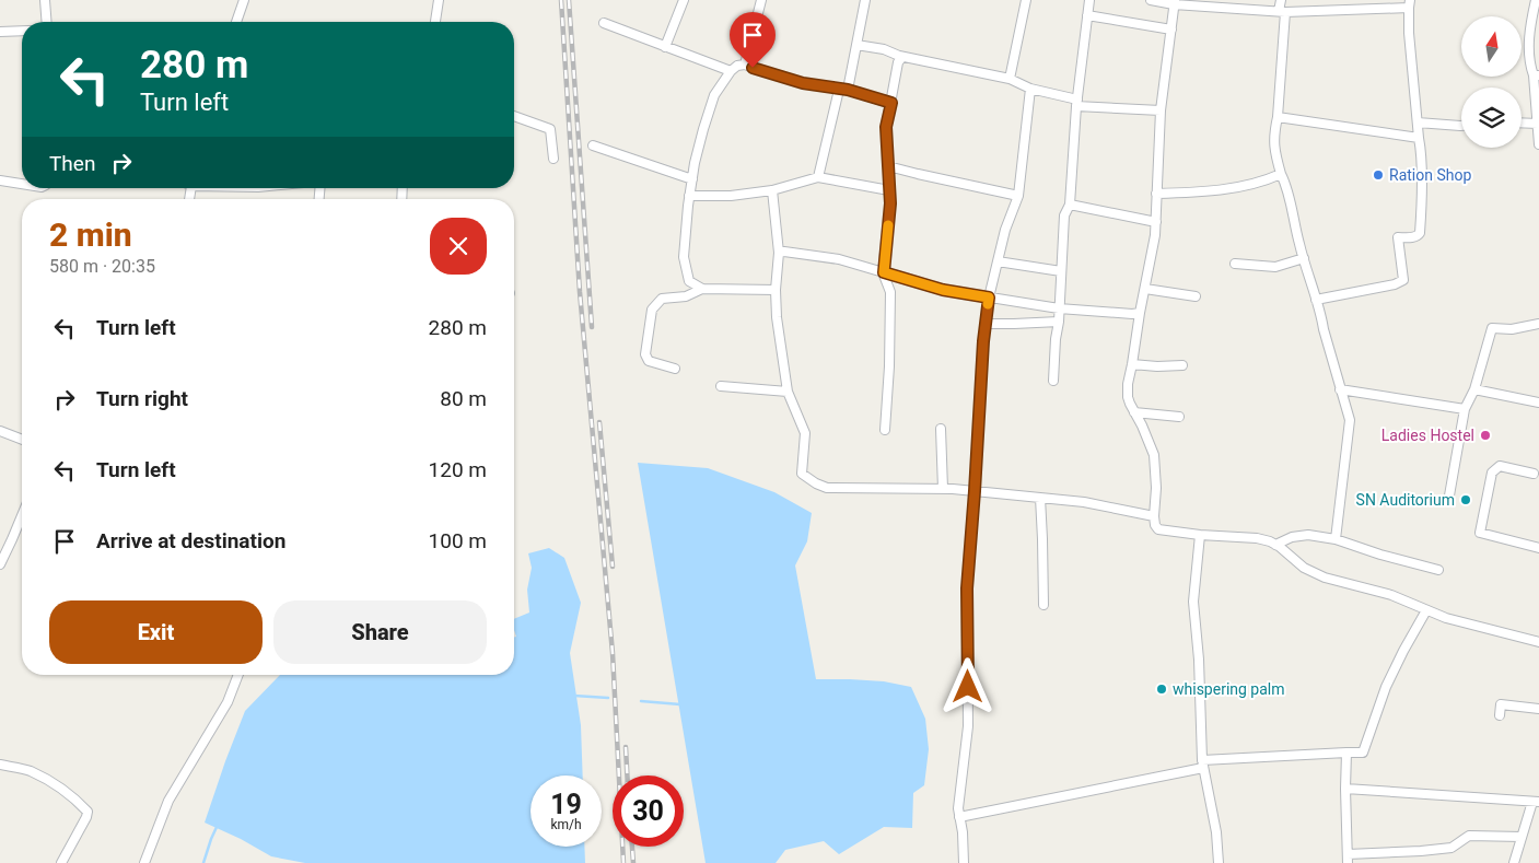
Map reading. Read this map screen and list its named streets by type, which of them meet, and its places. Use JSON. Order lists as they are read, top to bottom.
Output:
{
  "places": [
    "Ration Shop",
    "Ladies Hostel",
    "SN Auditorium",
    "whispering palm"
  ],
  "north": "top",
  "page": {
    "turn": ["280 m", "Turn left"],
    "then": "Then",
    "heading": ["2 min", "580 m · 20:35"],
    "list": [
      {
        "name": "Turn left",
        "value": "280 m"
      },
      {
        "name": "Turn right",
        "value": "80 m"
      },
      {
        "name": "Turn left",
        "value": "120 m"
      },
      {
        "name": "Arrive at destination",
        "value": "100 m"
      }
    ],
    "buttons": ["Exit", "Share"],
    "speed": "19 km/h",
    "limit": "30"
  }
}
